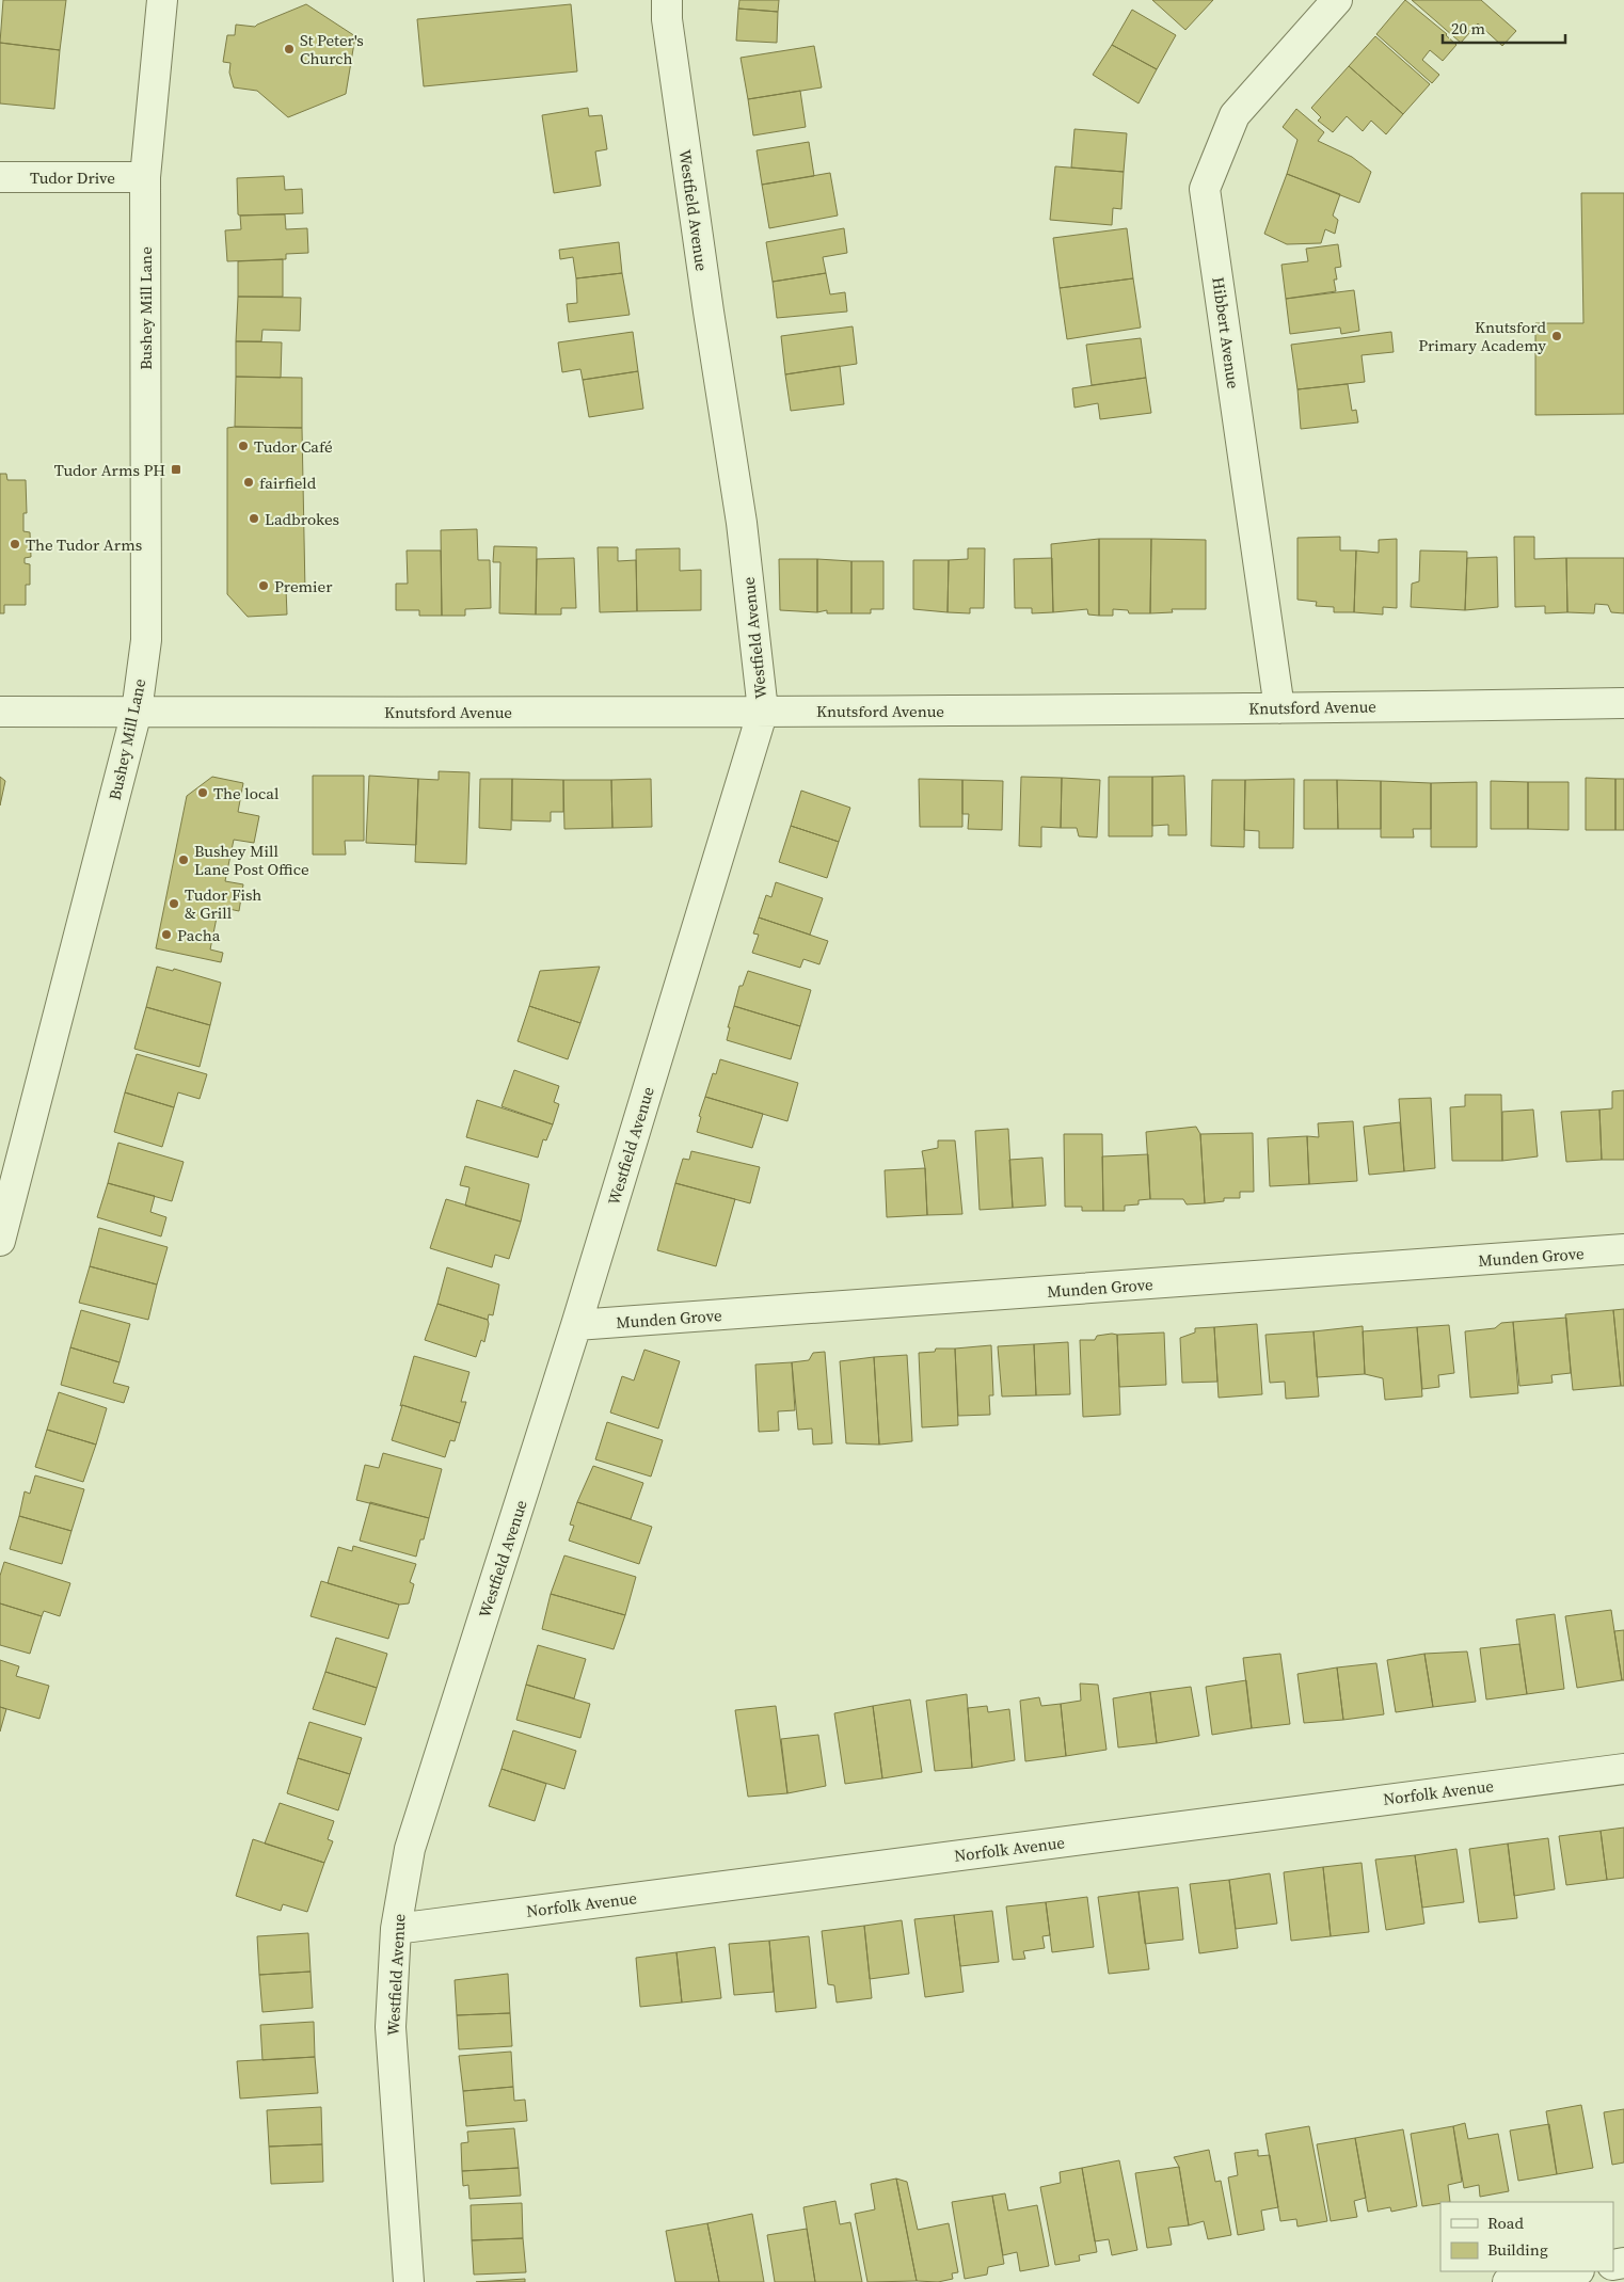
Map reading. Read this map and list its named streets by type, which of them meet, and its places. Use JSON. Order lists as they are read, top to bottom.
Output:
{
  "streets": {
    "street": [
      "Tudor Drive",
      "Westfield Avenue",
      "Bushey Mill Lane",
      "Hibbert Avenue",
      "Knutsford Avenue",
      "Munden Grove",
      "Norfolk Avenue"
    ]
  },
  "crossings": [
    ["Tudor Drive", "Bushey Mill Lane"],
    ["Westfield Avenue", "Knutsford Avenue"],
    ["Westfield Avenue", "Munden Grove"],
    ["Westfield Avenue", "Norfolk Avenue"],
    ["Bushey Mill Lane", "Knutsford Avenue"],
    ["Hibbert Avenue", "Knutsford Avenue"]
  ],
  "places": {
    "other": [
      "St Peter's Church",
      "Knutsford Primary Academy",
      "Tudor Café",
      "fairfield",
      "Ladbrokes",
      "The Tudor Arms",
      "Premier",
      "The local",
      "Bushey Mill Lane Post Office",
      "Tudor Fish & Grill",
      "Pacha"
    ],
    "transit": ["Tudor Arms PH"]
  },
  "legend": ["Road", "Building"],
  "scale_bar": "20 m"
}
